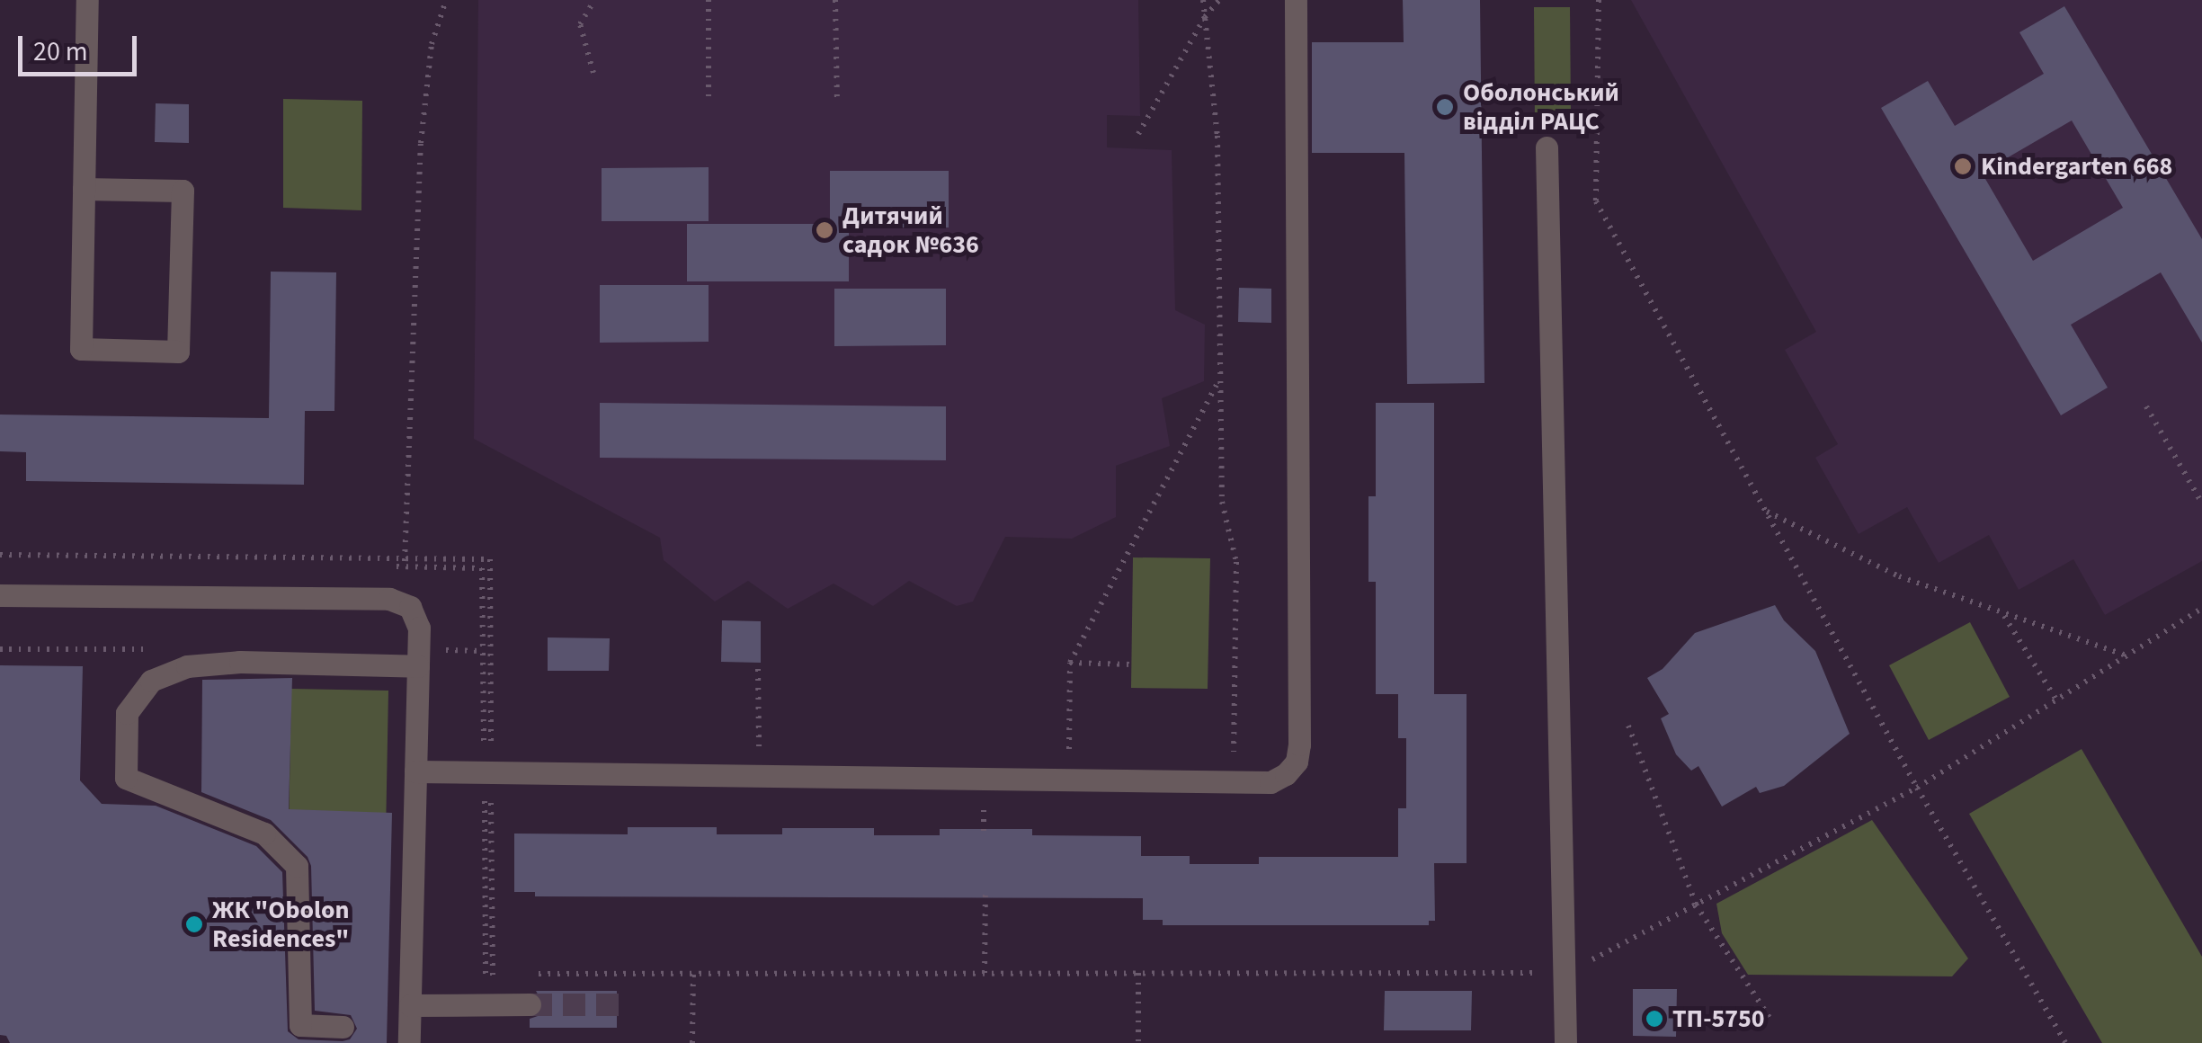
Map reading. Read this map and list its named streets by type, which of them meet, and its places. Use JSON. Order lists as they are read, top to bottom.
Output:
{
  "places": [
    "Оболонський відділ РАЦС",
    "Kindergarten 668",
    "Дитячий садок №636",
    "ЖК \"Obolon Residences\"",
    "ТП-5750"
  ],
  "scale_bar": "20 m"
}
